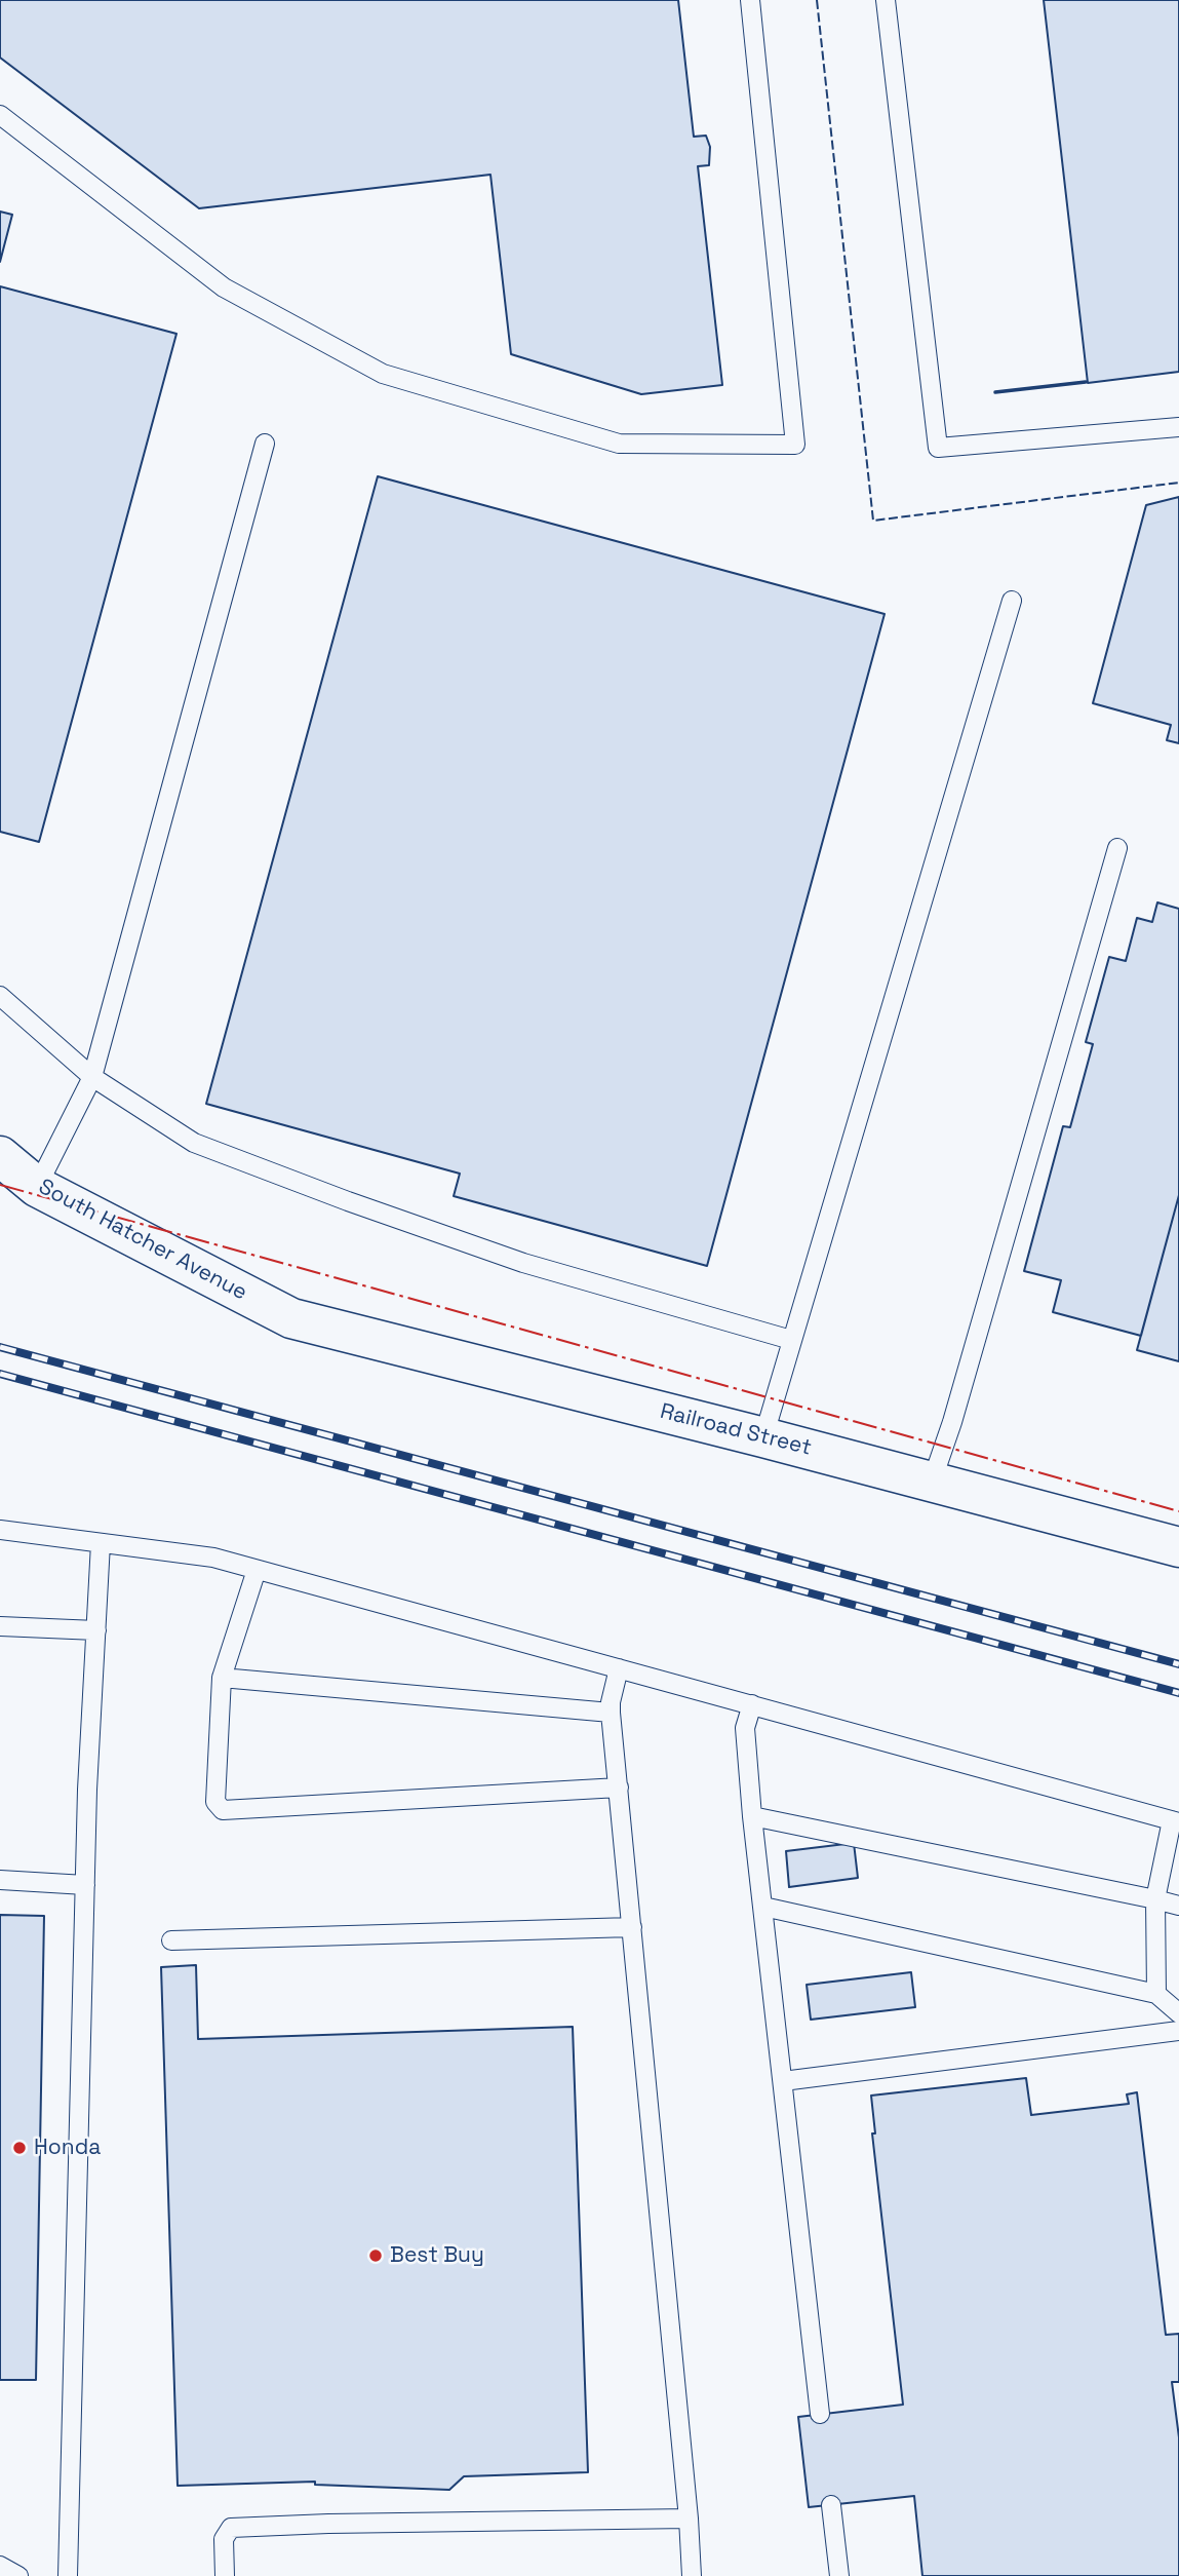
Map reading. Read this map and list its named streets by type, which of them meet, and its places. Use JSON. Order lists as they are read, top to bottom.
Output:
{
  "streets": {
    "street": ["South Hatcher Avenue", "Railroad Street"]
  },
  "crossings": [
    ["South Hatcher Avenue", "Railroad Street"]
  ],
  "places": ["Honda", "Best Buy"]
}
